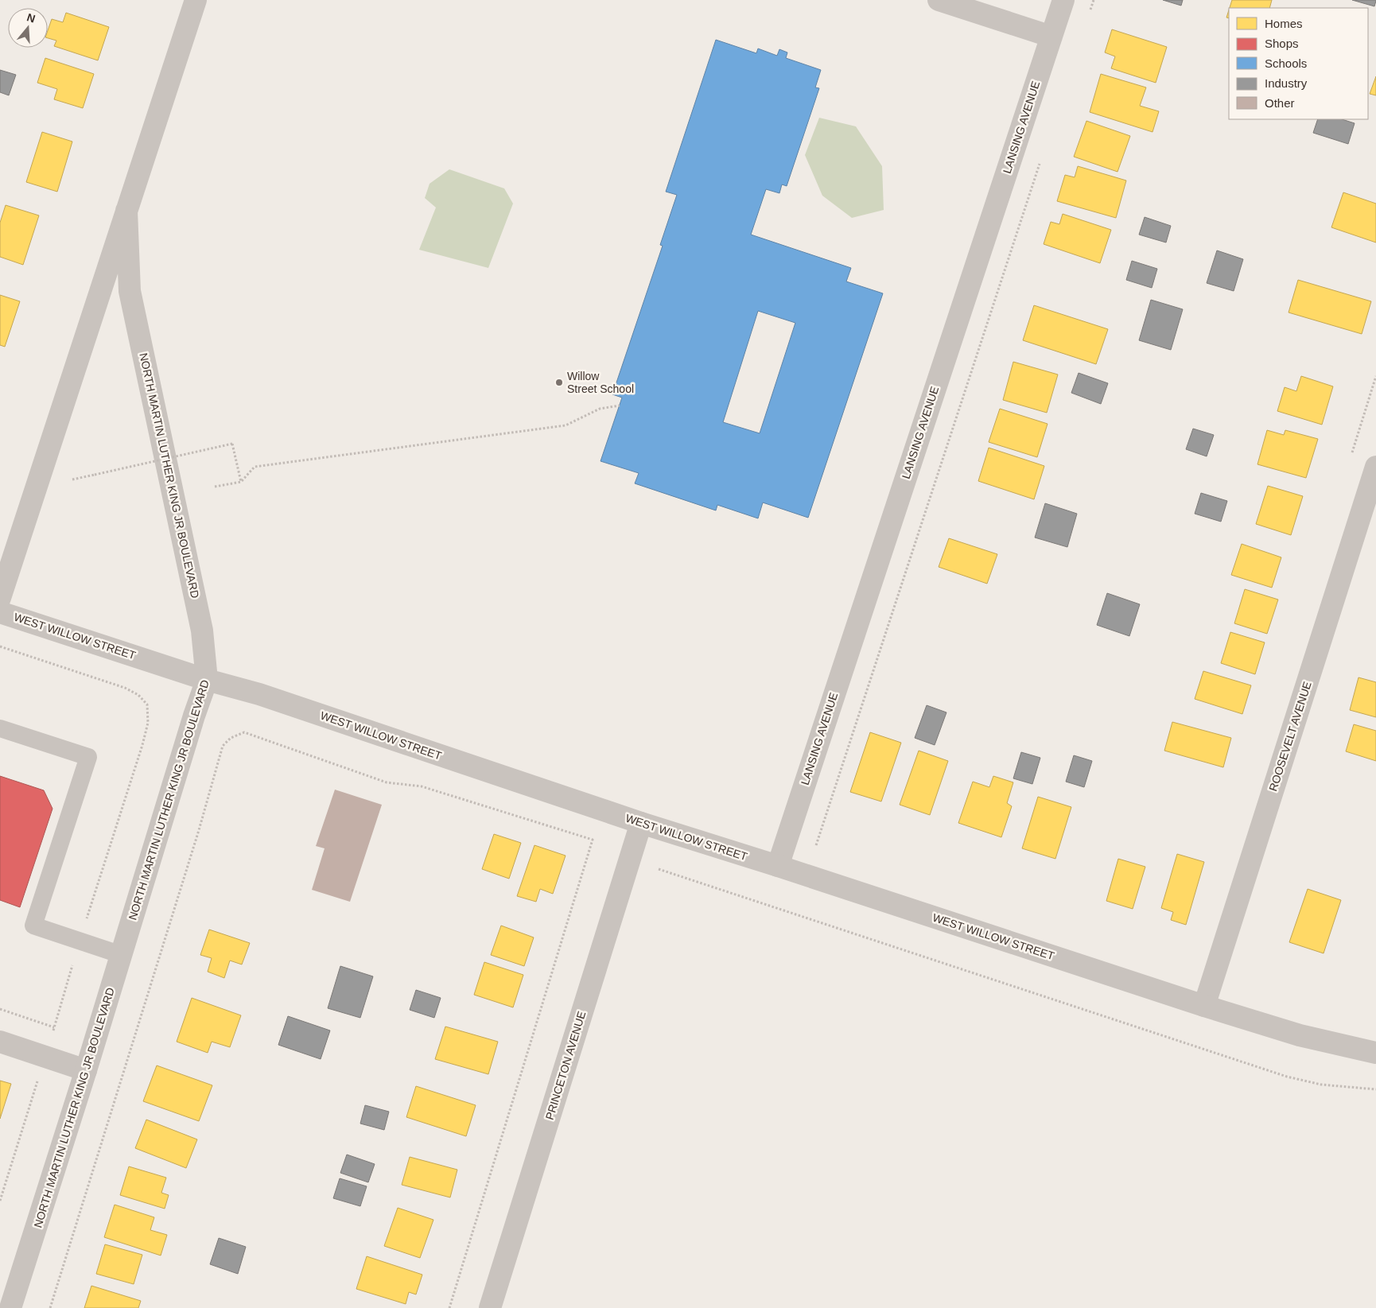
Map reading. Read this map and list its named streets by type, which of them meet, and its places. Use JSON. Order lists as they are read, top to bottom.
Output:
{
  "streets": {
    "street": [
      "LANSING AVENUE",
      "NORTH MARTIN LUTHER KING JR BOULEVARD",
      "WEST WILLOW STREET",
      "ROOSEVELT AVENUE",
      "PRINCETON AVENUE"
    ]
  },
  "crossings": [
    ["LANSING AVENUE", "WEST WILLOW STREET"],
    ["NORTH MARTIN LUTHER KING JR BOULEVARD", "WEST WILLOW STREET"],
    ["WEST WILLOW STREET", "ROOSEVELT AVENUE"],
    ["WEST WILLOW STREET", "PRINCETON AVENUE"]
  ],
  "places": ["Willow Street School"],
  "legend": [
    "Homes",
    "Shops",
    "Schools",
    "Industry",
    "Other"
  ],
  "north": "top"
}
